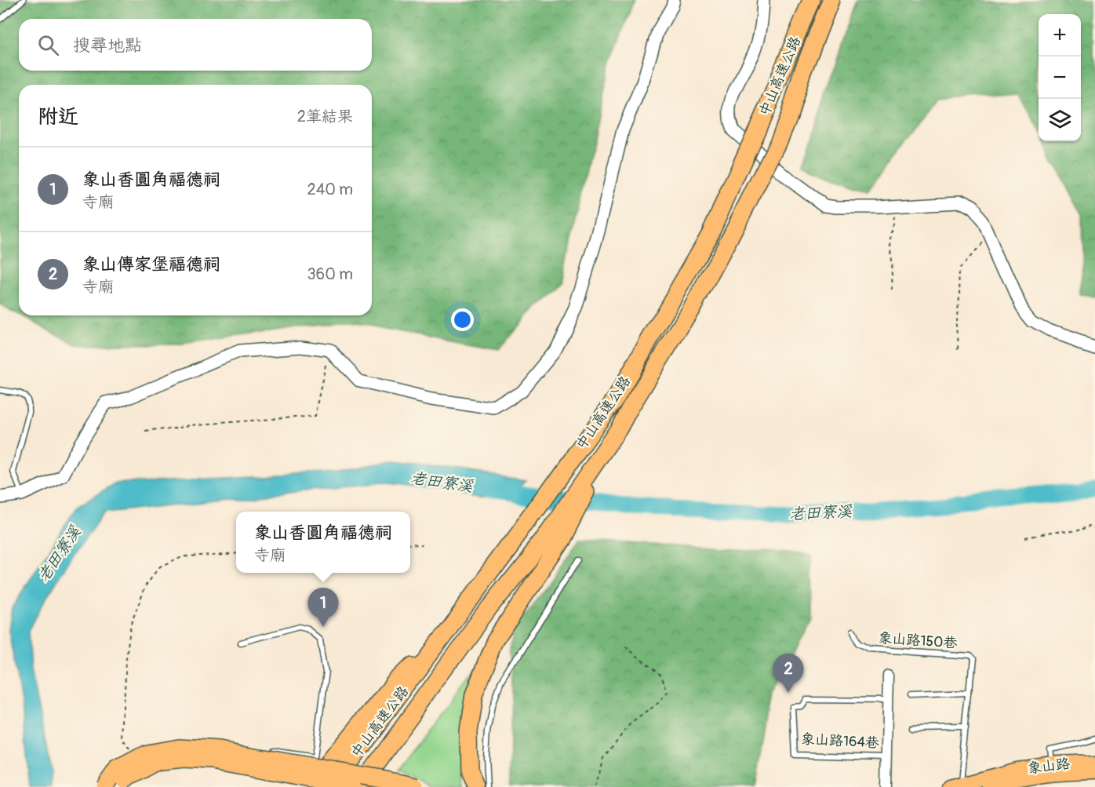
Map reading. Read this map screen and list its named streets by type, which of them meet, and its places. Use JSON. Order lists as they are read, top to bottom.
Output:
{
  "streets": {
    "highway": ["中山高速公路"],
    "main road": ["象山路"],
    "street": ["象山路164巷"],
    "lane": ["象山路150巷"]
  },
  "crossings": [
    ["象山路150巷", "象山路"]
  ],
  "water": ["老田寮溪"],
  "page": {
    "map_buttons": ["+", "−"],
    "search": "搜尋地點",
    "heading": ["附近", "2筆結果"],
    "list": [
      {
        "mark": "1",
        "name": "象山香圓角福德祠",
        "note": "寺廟",
        "value": "240 m"
      },
      {
        "mark": "2",
        "name": "象山傳家堡福德祠",
        "note": "寺廟",
        "value": "360 m"
      }
    ],
    "popup": ["象山香圓角福德祠", "寺廟"],
    "pins": ["1", "2"]
  }
}
